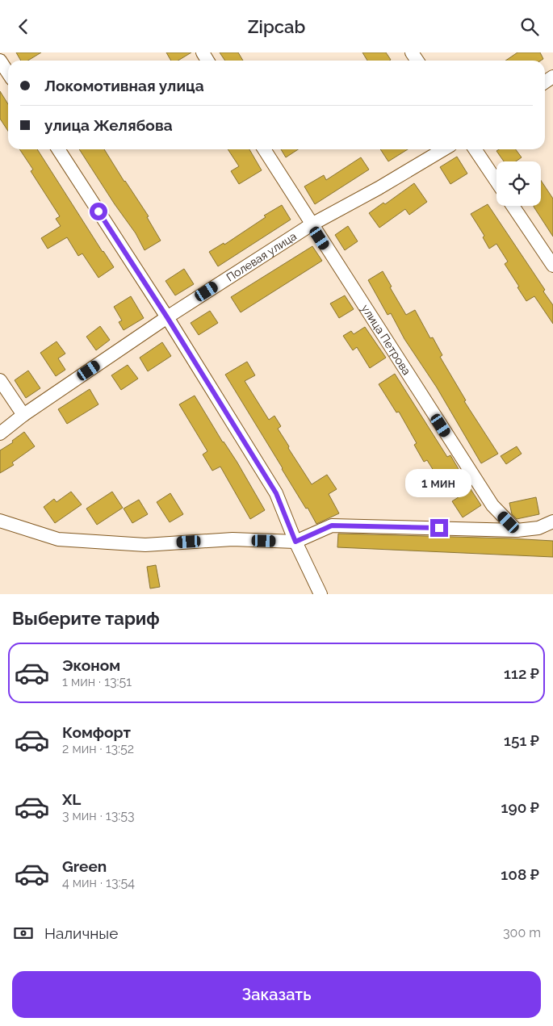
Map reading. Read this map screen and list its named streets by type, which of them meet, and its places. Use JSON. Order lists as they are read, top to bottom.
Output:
{
  "streets": {
    "street": ["Полевая улица", "улица Петрова"]
  },
  "crossings": [
    ["Полевая улица", "улица Петрова"]
  ],
  "page": {
    "header": "Zipcab",
    "banner": ["Локомотивная улица", "улица Желябова"],
    "bubble": "1 мин",
    "heading": "Выберите тариф",
    "list": [
      {
        "name": "Эконом",
        "note": "1 мин · 13:51",
        "value": "112 ₽"
      },
      {
        "name": "Комфорт",
        "note": "2 мин · 13:52",
        "value": "151 ₽"
      },
      {
        "name": "XL",
        "note": "3 мин · 13:53",
        "value": "190 ₽"
      },
      {
        "name": "Green",
        "note": "4 мин · 13:54",
        "value": "108 ₽"
      }
    ],
    "pay": ["Наличные", "300 m"],
    "buttons": "Заказать"
  }
}
